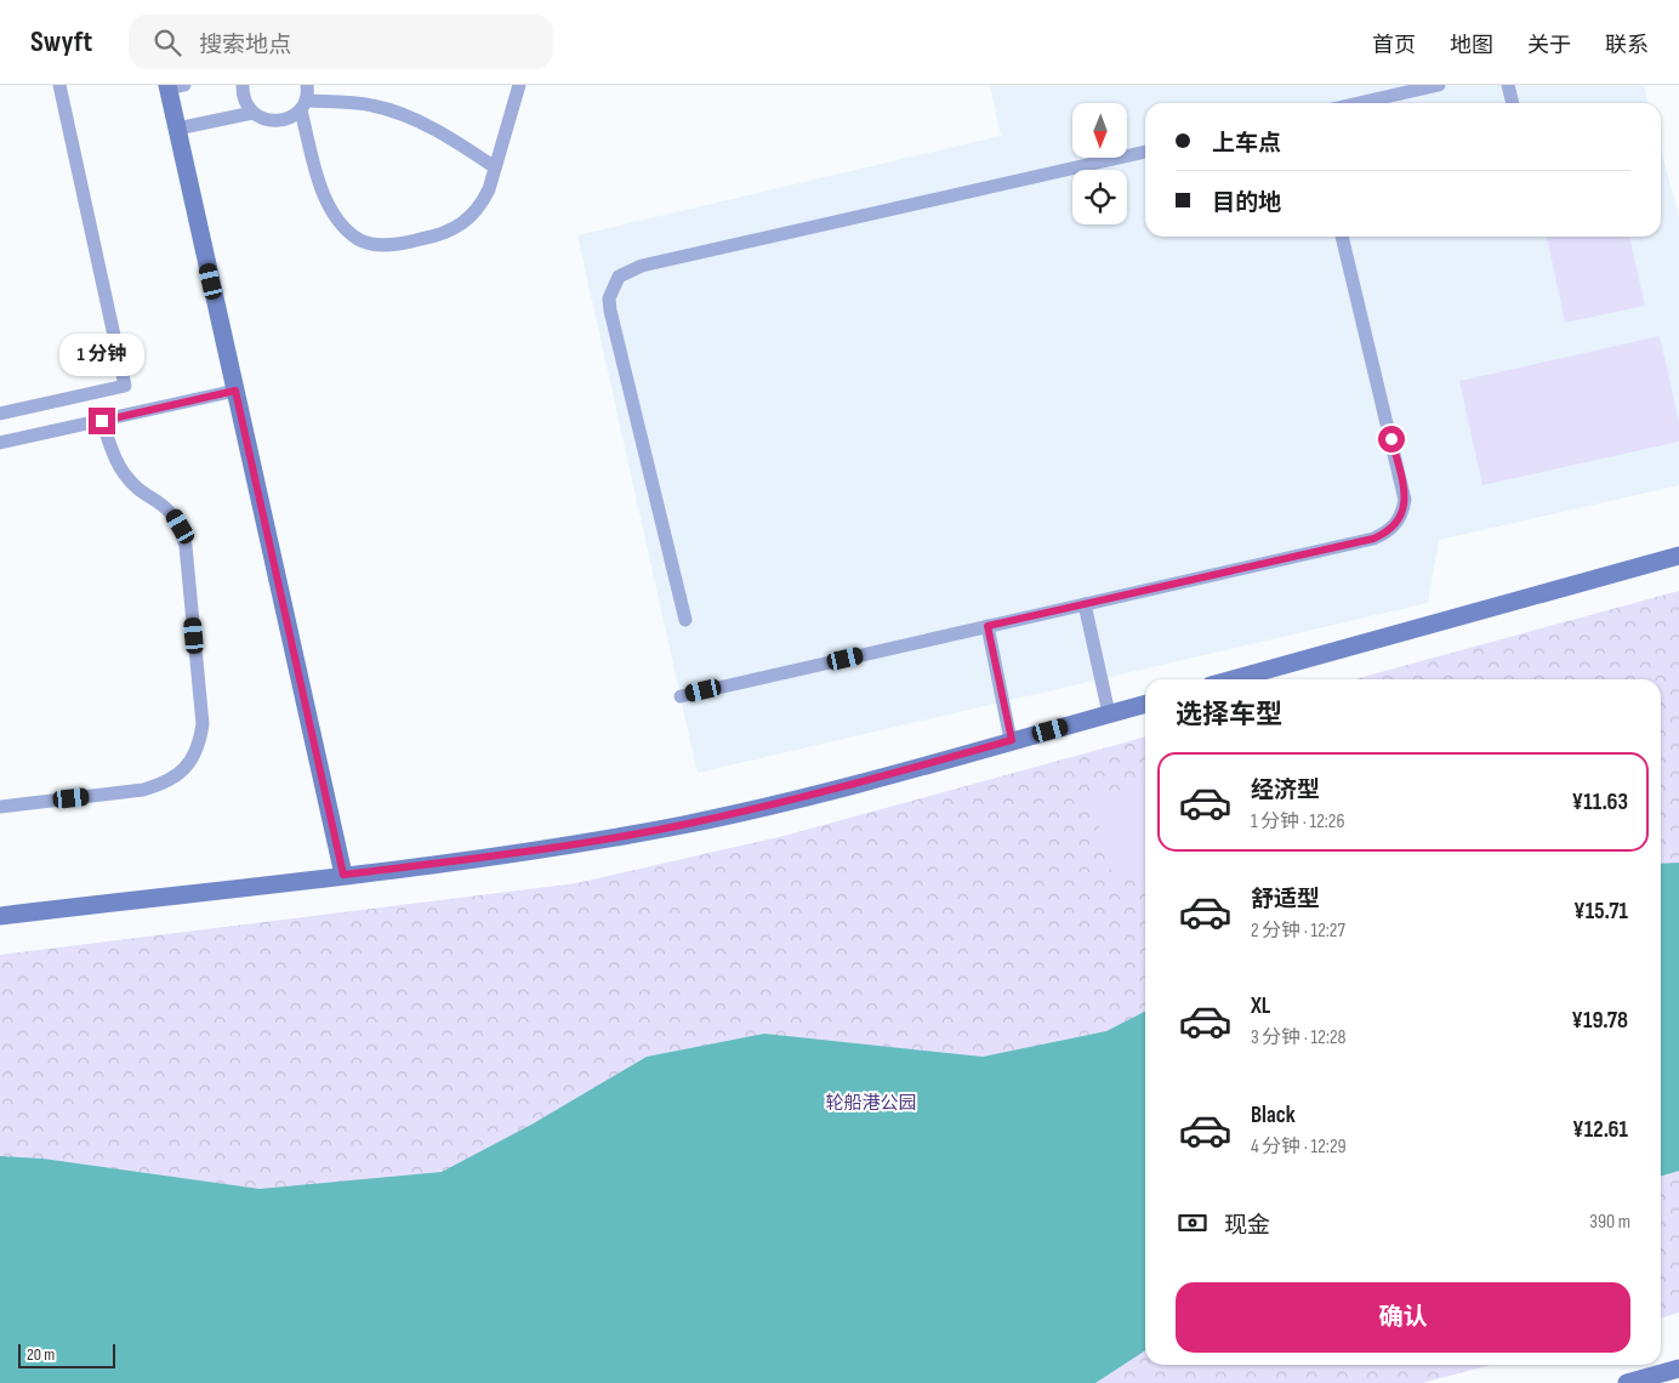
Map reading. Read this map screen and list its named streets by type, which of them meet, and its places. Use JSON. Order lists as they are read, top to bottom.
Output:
{
  "parks": ["轮船港公园"],
  "scale_bar": "20 m",
  "north": "bottom",
  "page": {
    "header": "Swyft",
    "search": "搜索地点",
    "nav": [
      "首页",
      "地图",
      "关于",
      "联系"
    ],
    "banner": ["上车点", "目的地"],
    "bubble": "1 分钟",
    "heading": "选择车型",
    "list": [
      {
        "name": "经济型",
        "note": "1 分钟 · 12:26",
        "value": "¥11.63"
      },
      {
        "name": "舒适型",
        "note": "2 分钟 · 12:27",
        "value": "¥15.71"
      },
      {
        "name": "XL",
        "note": "3 分钟 · 12:28",
        "value": "¥19.78"
      },
      {
        "name": "Black",
        "note": "4 分钟 · 12:29",
        "value": "¥12.61"
      }
    ],
    "pay": ["现金", "390 m"],
    "buttons": "确认",
    "scale": "20 m"
  }
}
